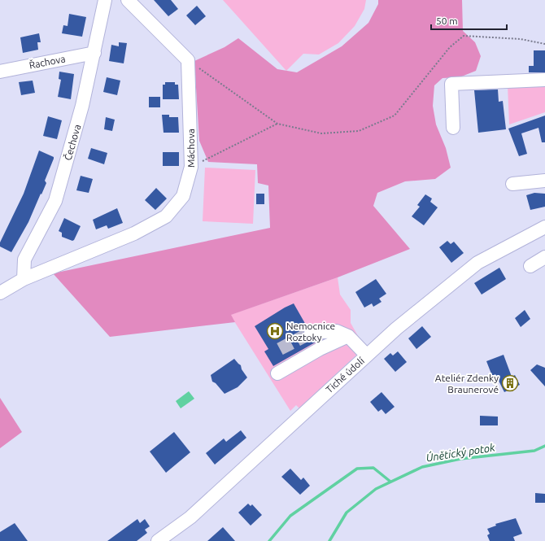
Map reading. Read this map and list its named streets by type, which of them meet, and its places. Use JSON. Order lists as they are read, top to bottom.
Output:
{
  "streets": {
    "street": [
      "Řachova",
      "Čechova",
      "Máchova",
      "Tiché údolí"
    ]
  },
  "crossings": [
    ["Řachova", "Čechova"],
    ["Čechova", "Máchova"]
  ],
  "water": ["Únětický potok"],
  "places": {
    "hospital": ["Nemocnice Roztoky"],
    "building": ["Ateliér Zdenky Braunerové"]
  },
  "scale_bar": "50 m"
}
